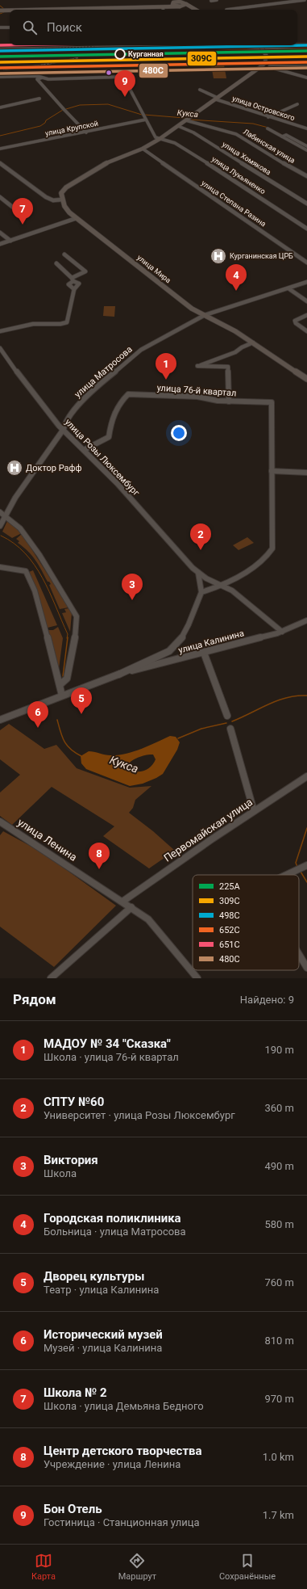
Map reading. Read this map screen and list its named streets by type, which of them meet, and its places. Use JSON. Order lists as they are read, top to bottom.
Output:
{
  "streets": {
    "main road": ["улица Мира"],
    "street": [
      "улица Островского",
      "улица Крупской",
      "Лабинская улица",
      "улица Хомякова",
      "улица Лукьяненко",
      "улица Степана Разина",
      "улица Матросова",
      "улица 76-й квартал",
      "улица Розы Люксембург",
      "улица Калинина",
      "Первомайская улица",
      "улица Ленина"
    ]
  },
  "crossings": [
    ["улица Мира", "улица Матросова"],
    ["улица Матросова", "улица Розы Люксембург"],
    ["улица 76-й квартал", "улица Розы Люксембург"],
    ["улица Розы Люксембург", "улица Калинина"],
    ["Первомайская улица", "улица Ленина"]
  ],
  "water": ["Кукса"],
  "places": {
    "other": ["Курганная"],
    "hospital": ["Курганинская ЦРБ", "Доктор Рафф"]
  },
  "lines": [
    "transit line 651С",
    "transit line 498С",
    "transit line 225А",
    "transit line 309С",
    "transit line 652С",
    "transit line 480С"
  ],
  "legend": [
    "225А",
    "309С",
    "498С",
    "652С",
    "651С",
    "480С"
  ],
  "page": {
    "search": "Поиск",
    "pins": [
      "9",
      "7",
      "4",
      "1",
      "2",
      "3",
      "5",
      "6",
      "8"
    ],
    "heading": ["Рядом", "Найдено: 9"],
    "list": [
      {
        "mark": "1",
        "name": "МАДОУ № 34 \"Сказка\"",
        "note": "Школа · улица 76-й квартал",
        "value": "190 m"
      },
      {
        "mark": "2",
        "name": "СПТУ №60",
        "note": "Университет · улица Розы Люксембург",
        "value": "360 m"
      },
      {
        "mark": "3",
        "name": "Виктория",
        "note": "Школа",
        "value": "490 m"
      },
      {
        "mark": "4",
        "name": "Городская поликлиника",
        "note": "Больница · улица Матросова",
        "value": "580 m"
      },
      {
        "mark": "5",
        "name": "Дворец культуры",
        "note": "Театр · улица Калинина",
        "value": "760 m"
      },
      {
        "mark": "6",
        "name": "Исторический музей",
        "note": "Музей · улица Калинина",
        "value": "810 m"
      },
      {
        "mark": "7",
        "name": "Школа № 2",
        "note": "Школа · улица Демьяна Бедного",
        "value": "970 m"
      },
      {
        "mark": "8",
        "name": "Центр детского творчества",
        "note": "Учреждение · улица Ленина",
        "value": "1.0 km"
      },
      {
        "mark": "9",
        "name": "Бон Отель",
        "note": "Гостиница · Станционная улица",
        "value": "1.7 km"
      }
    ],
    "nav": ["Карта", "Маршрут", "Сохранённые"]
  }
}
